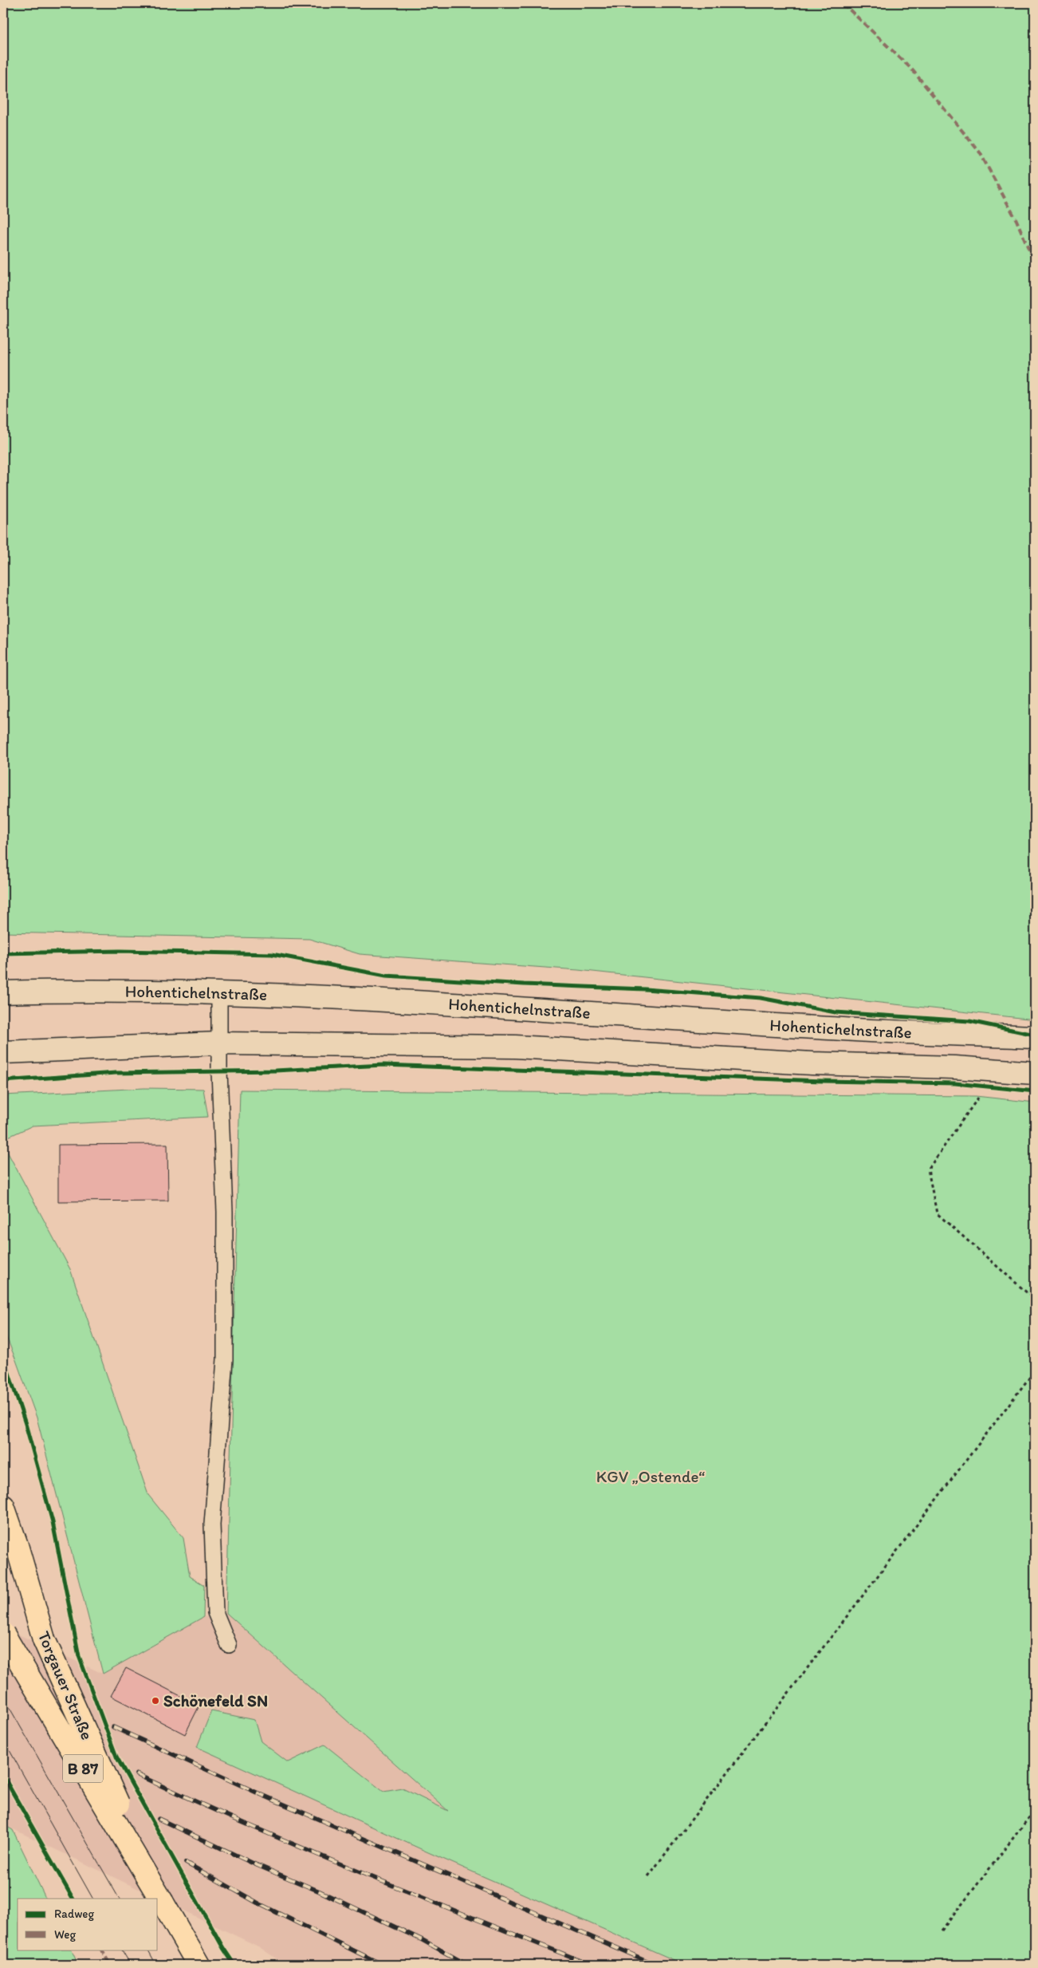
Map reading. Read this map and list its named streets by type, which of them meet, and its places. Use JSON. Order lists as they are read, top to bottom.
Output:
{
  "streets": {
    "main road": ["Hohentichelnstraße", "Torgauer Straße", "B 87"]
  },
  "parks": ["KGV „Ostende“"],
  "places": ["Schönefeld SN"],
  "legend": ["Radweg", "Weg"]
}
